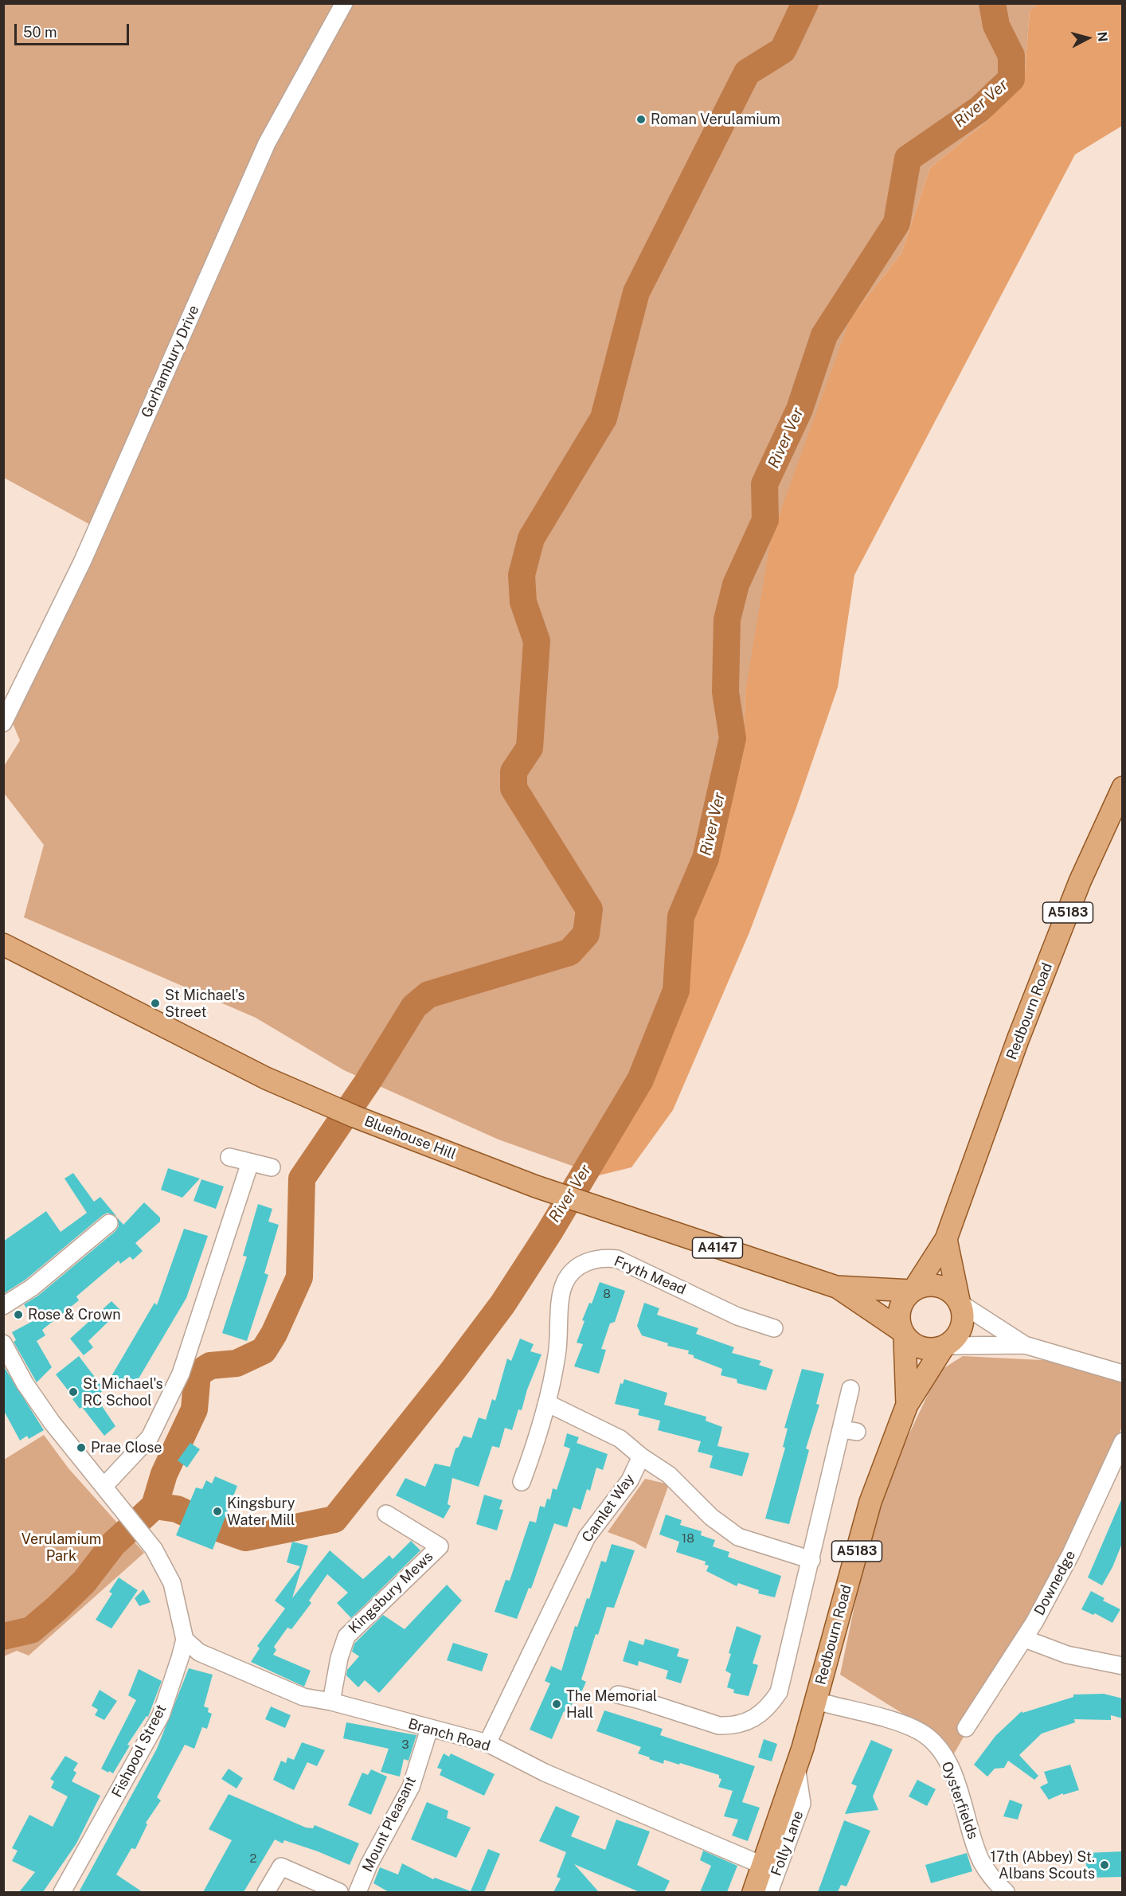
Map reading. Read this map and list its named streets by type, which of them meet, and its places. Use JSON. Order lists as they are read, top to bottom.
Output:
{
  "streets": {
    "main road": [
      "A5183",
      "Redbourn Road",
      "Bluehouse Hill",
      "A4147"
    ],
    "street": [
      "Gorhambury Drive",
      "Fryth Mead",
      "Camlet Way",
      "Downedge",
      "Kingsbury Mews",
      "Branch Road",
      "Fishpool Street",
      "Oysterfields",
      "Mount Pleasant",
      "Folly Lane"
    ]
  },
  "crossings": [
    ["A5183", "Redbourn Road"],
    ["A5183", "Branch Road"],
    ["Redbourn Road", "Bluehouse Hill"],
    ["Redbourn Road", "Branch Road"],
    ["Redbourn Road", "Oysterfields"],
    ["Redbourn Road", "Folly Lane"],
    ["Camlet Way", "Branch Road"],
    ["Kingsbury Mews", "Branch Road"],
    ["Branch Road", "Fishpool Street"],
    ["Branch Road", "Mount Pleasant"]
  ],
  "water": ["River Ver"],
  "parks": ["Verulamium Park"],
  "places": [
    "Roman Verulamium",
    "St Michael's Street",
    "Rose & Crown",
    "St Michael's RC School",
    "Prae Close",
    "Kingsbury Water Mill",
    "The Memorial Hall",
    "17th (Abbey) St. Albans Scouts"
  ],
  "house_numbers": [
    "8",
    "18",
    "3",
    "2"
  ],
  "scale_bar": "50 m",
  "north": "right"
}
